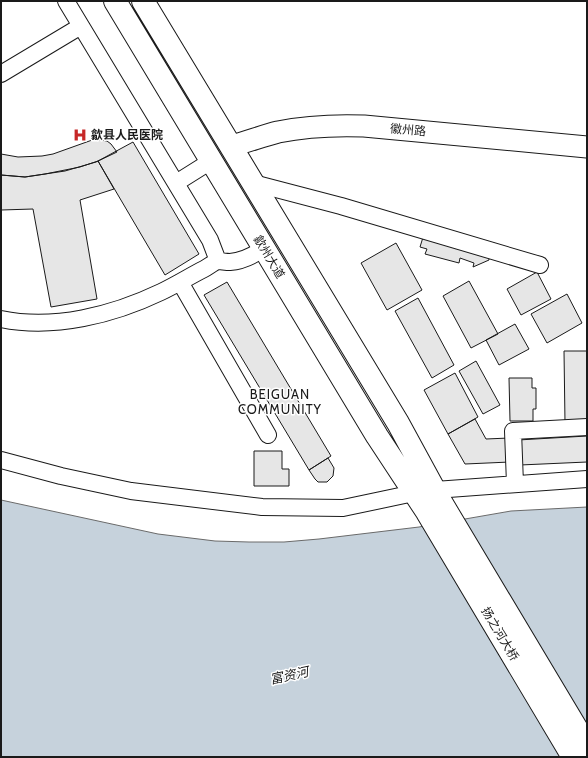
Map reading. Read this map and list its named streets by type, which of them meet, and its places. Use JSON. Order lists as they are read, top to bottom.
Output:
{
  "streets": {
    "highway": ["歙州大道", "扬之河大桥"],
    "main road": ["徽州路"]
  },
  "crossings": [
    ["徽州路", "歙州大道"],
    ["歙州大道", "扬之河大桥"]
  ],
  "districts": ["BEIGUAN COMMUNITY"],
  "water": ["富资河"],
  "places": {
    "hospital": ["歙县人民医院"]
  }
}
